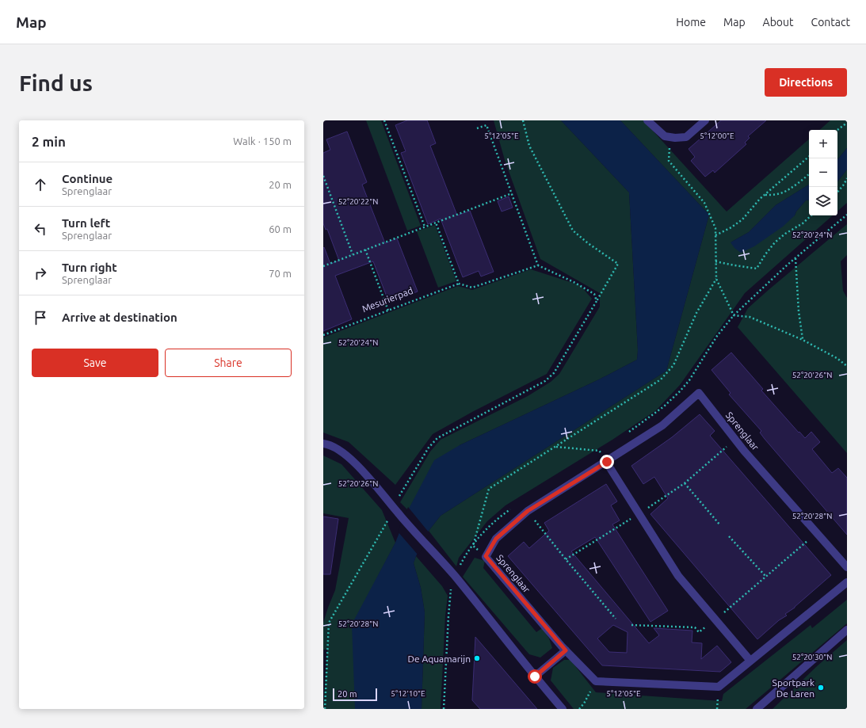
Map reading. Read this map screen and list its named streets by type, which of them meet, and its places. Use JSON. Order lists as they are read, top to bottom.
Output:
{
  "streets": {
    "street": ["Sprenglaar"],
    "path": ["Mesurierpad"]
  },
  "places": ["De Aquamarijn", "Sportpark De Laren"],
  "scale_bar": "20 m",
  "page": {
    "header": "Map",
    "nav": [
      "Home",
      "Map",
      "About",
      "Contact"
    ],
    "buttons": [
      "Directions",
      ["Save", "Share"]
    ],
    "title": "Find us",
    "heading": ["2 min", "Walk · 150 m"],
    "map_buttons": ["+", "−"],
    "list": [
      ["Continue", "Sprenglaar", "20 m"],
      ["Turn left", "Sprenglaar", "60 m"],
      ["Turn right", "Sprenglaar", "70 m"],
      "Arrive at destination"
    ],
    "scale": "20 m"
  },
  "coordinates": [
    "5°12'05\"E",
    "5°12'00\"E",
    "52°20'22\"N",
    "52°20'24\"N",
    "52°20'26\"N",
    "52°20'28\"N",
    "52°20'30\"N",
    "5°12'10\"E"
  ]
}
